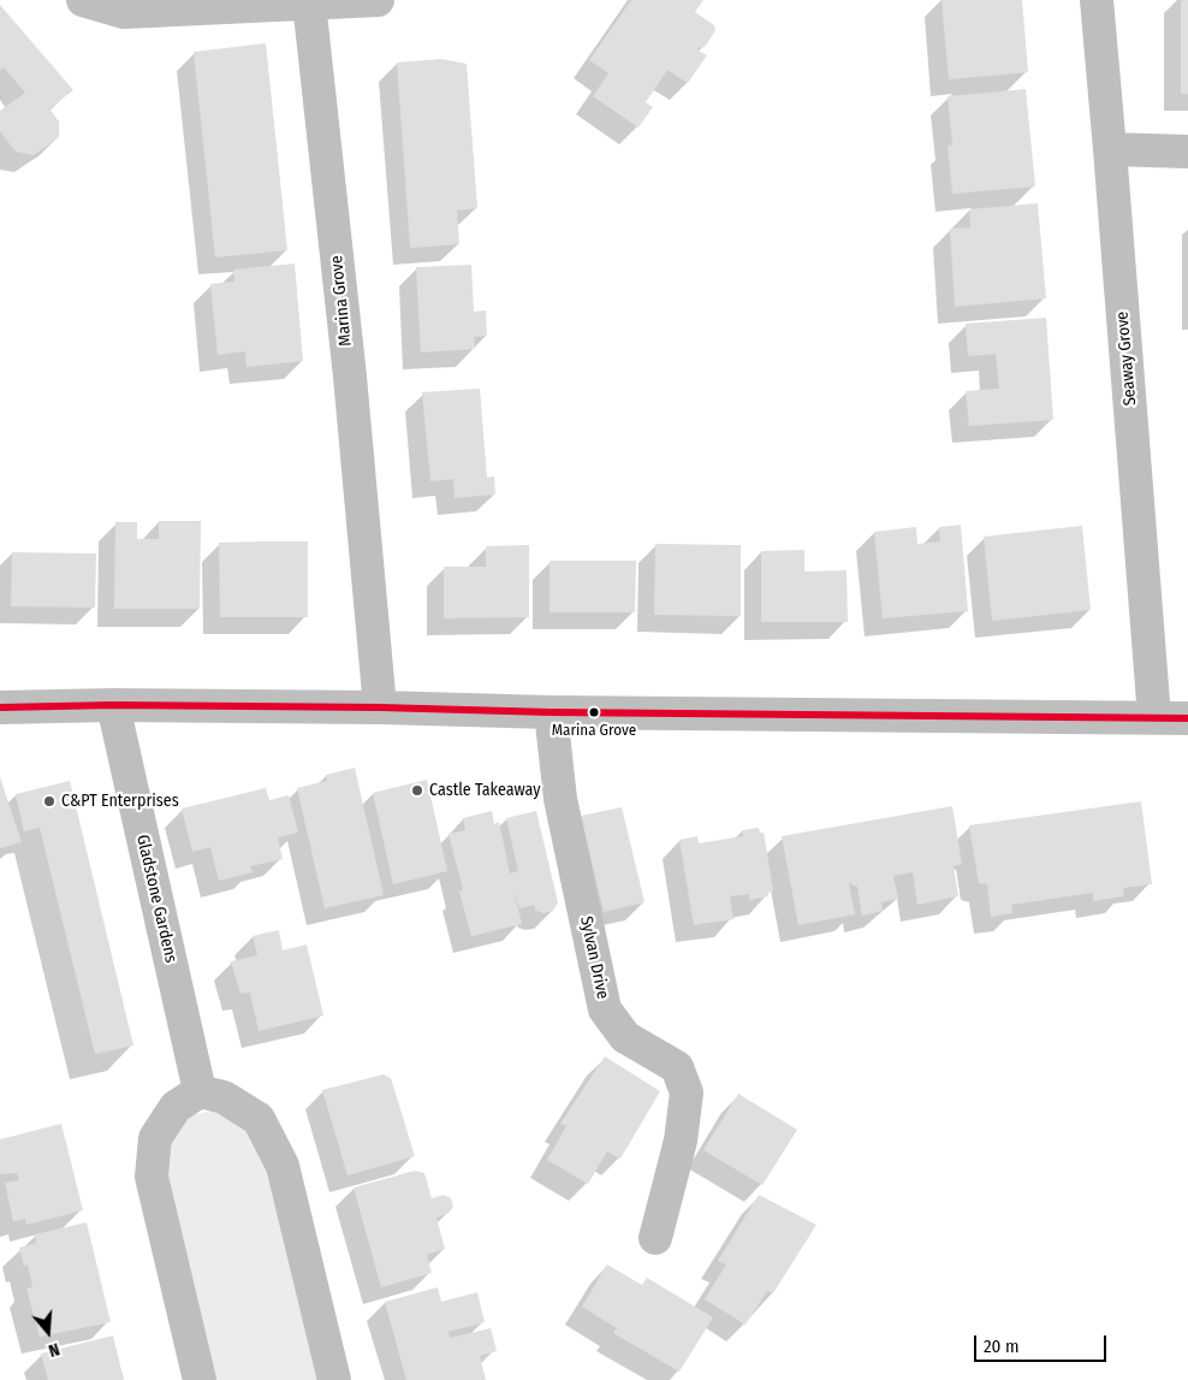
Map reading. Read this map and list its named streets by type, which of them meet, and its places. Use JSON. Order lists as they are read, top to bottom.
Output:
{
  "streets": {
    "street": [
      "Marina Grove",
      "Seaway Grove",
      "Gladstone Gardens",
      "Sylvan Drive"
    ]
  },
  "places": ["Marina Grove", "Castle Takeaway", "C&PT Enterprises"],
  "scale_bar": "20 m",
  "north": "bottom"
}
